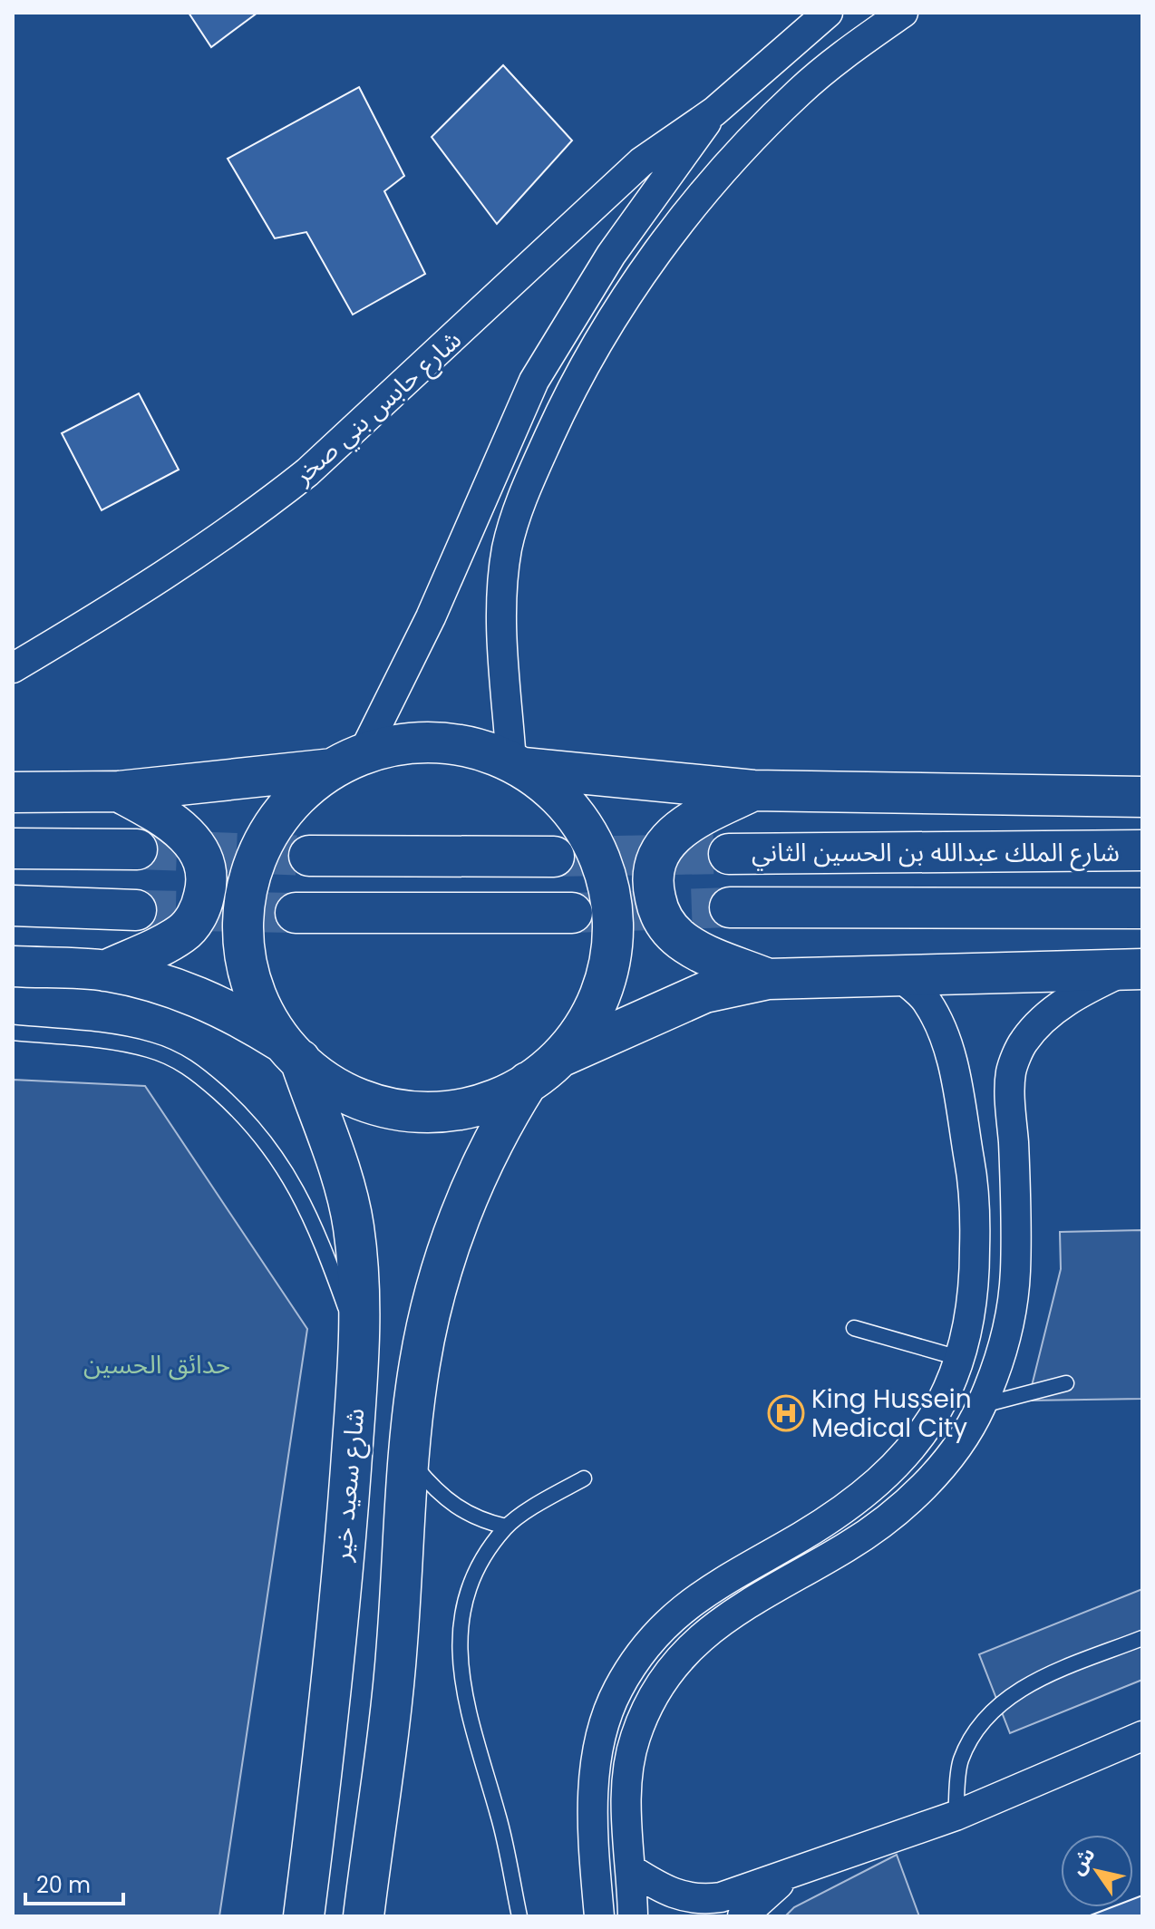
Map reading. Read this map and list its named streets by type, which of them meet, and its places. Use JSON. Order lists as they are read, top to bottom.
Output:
{
  "streets": {
    "main road": ["شارع الملك عبدالله بن الحسين الثاني", "شارع سعيد خير"],
    "street": ["شارع حابس بني صخر"]
  },
  "parks": ["حدائق الحسين"],
  "places": {
    "hospital": ["King Hussein Medical City"]
  },
  "scale_bar": "20 m",
  "north": "top left"
}
